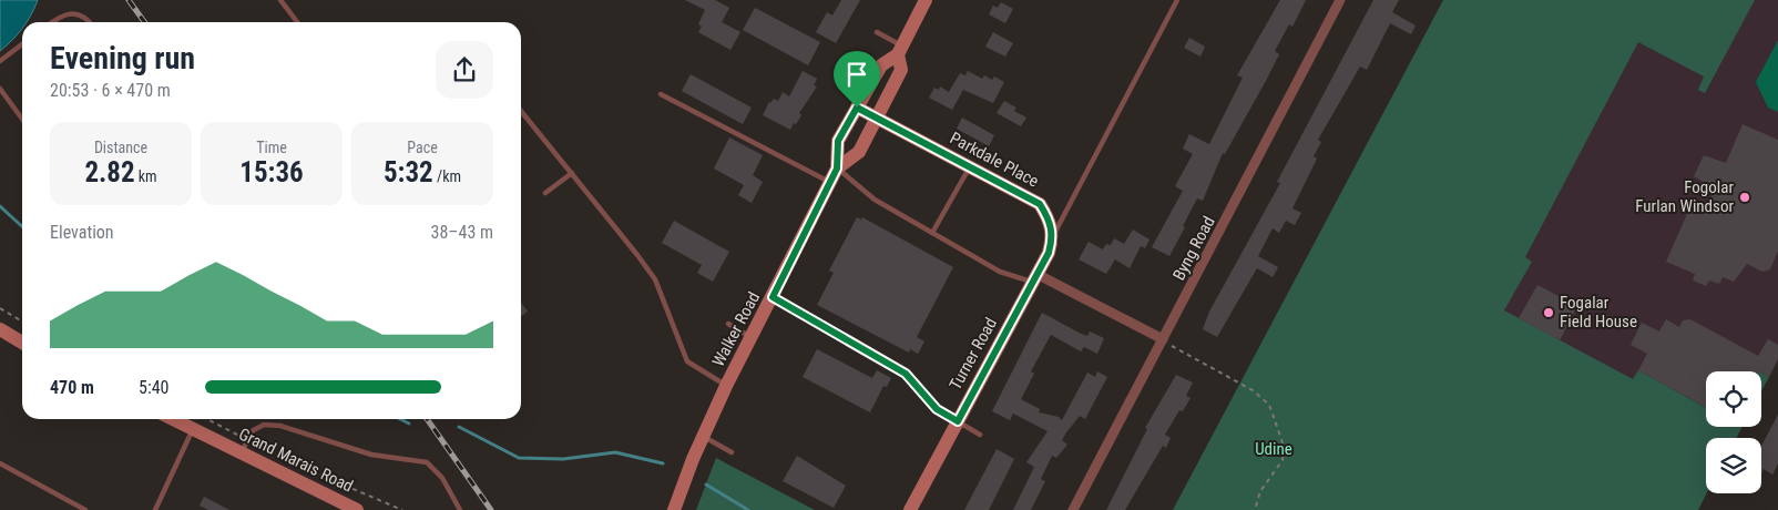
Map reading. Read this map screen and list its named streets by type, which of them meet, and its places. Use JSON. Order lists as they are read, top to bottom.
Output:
{
  "streets": {
    "street": [
      "Parkdale Place",
      "Byng Road",
      "Walker Road",
      "Turner Road",
      "Grand Marais Road"
    ]
  },
  "crossings": [
    ["Parkdale Place", "Walker Road"]
  ],
  "parks": ["Udine"],
  "places": ["Fogolar Furlan Windsor", "Fogalar Field House"],
  "page": {
    "heading": ["Evening run", "20:53 · 6 × 470 m"],
    "stats": [
      ["Distance", "2.82 km"],
      ["Time", "15:36"],
      ["Pace", "5:32 /km"]
    ],
    "chart": ["Elevation", "38–43 m"],
    "list": [
      {
        "name": "470 m",
        "note": "5:40"
      }
    ]
  }
}
